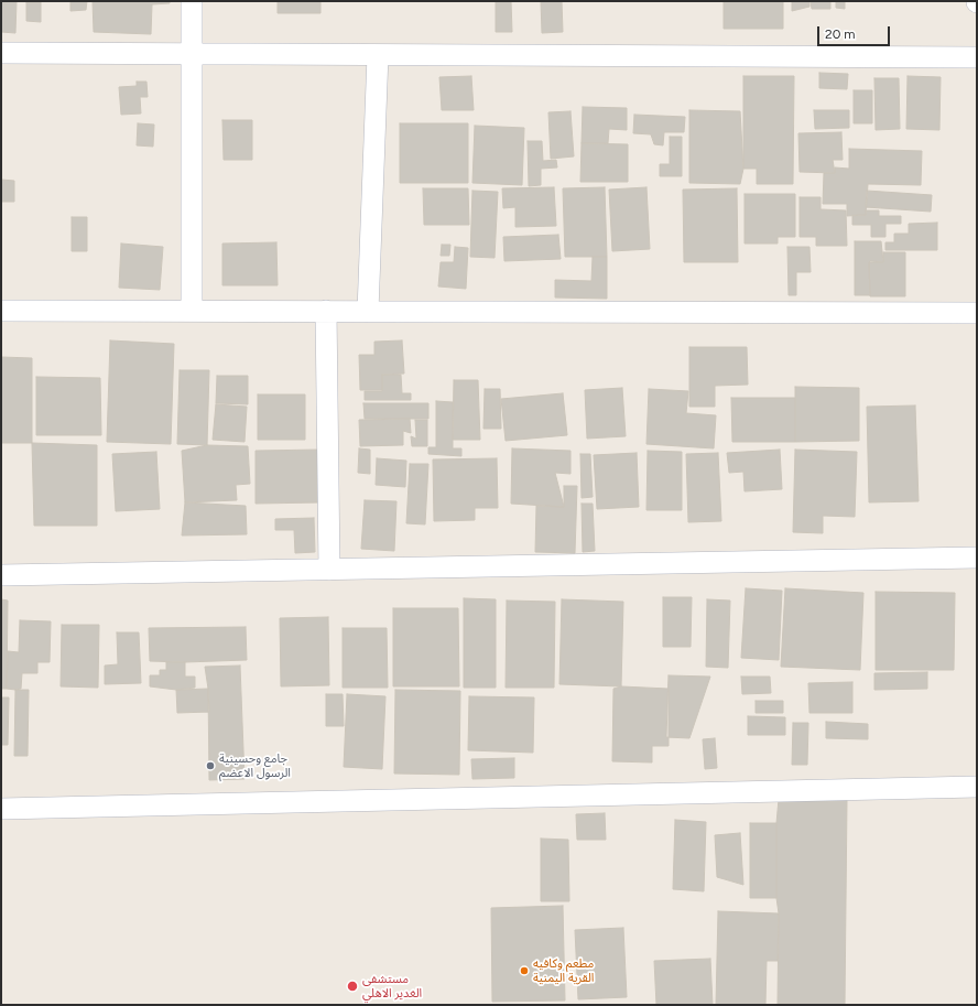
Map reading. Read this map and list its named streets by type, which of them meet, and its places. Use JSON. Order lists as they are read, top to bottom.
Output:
{
  "places": ["جامع وحسينية الرسول الاعضم", "مطعم وكافيه القرية اليمنية", "مستشفى الغدير الاهلي"],
  "scale_bar": "20 m"
}
